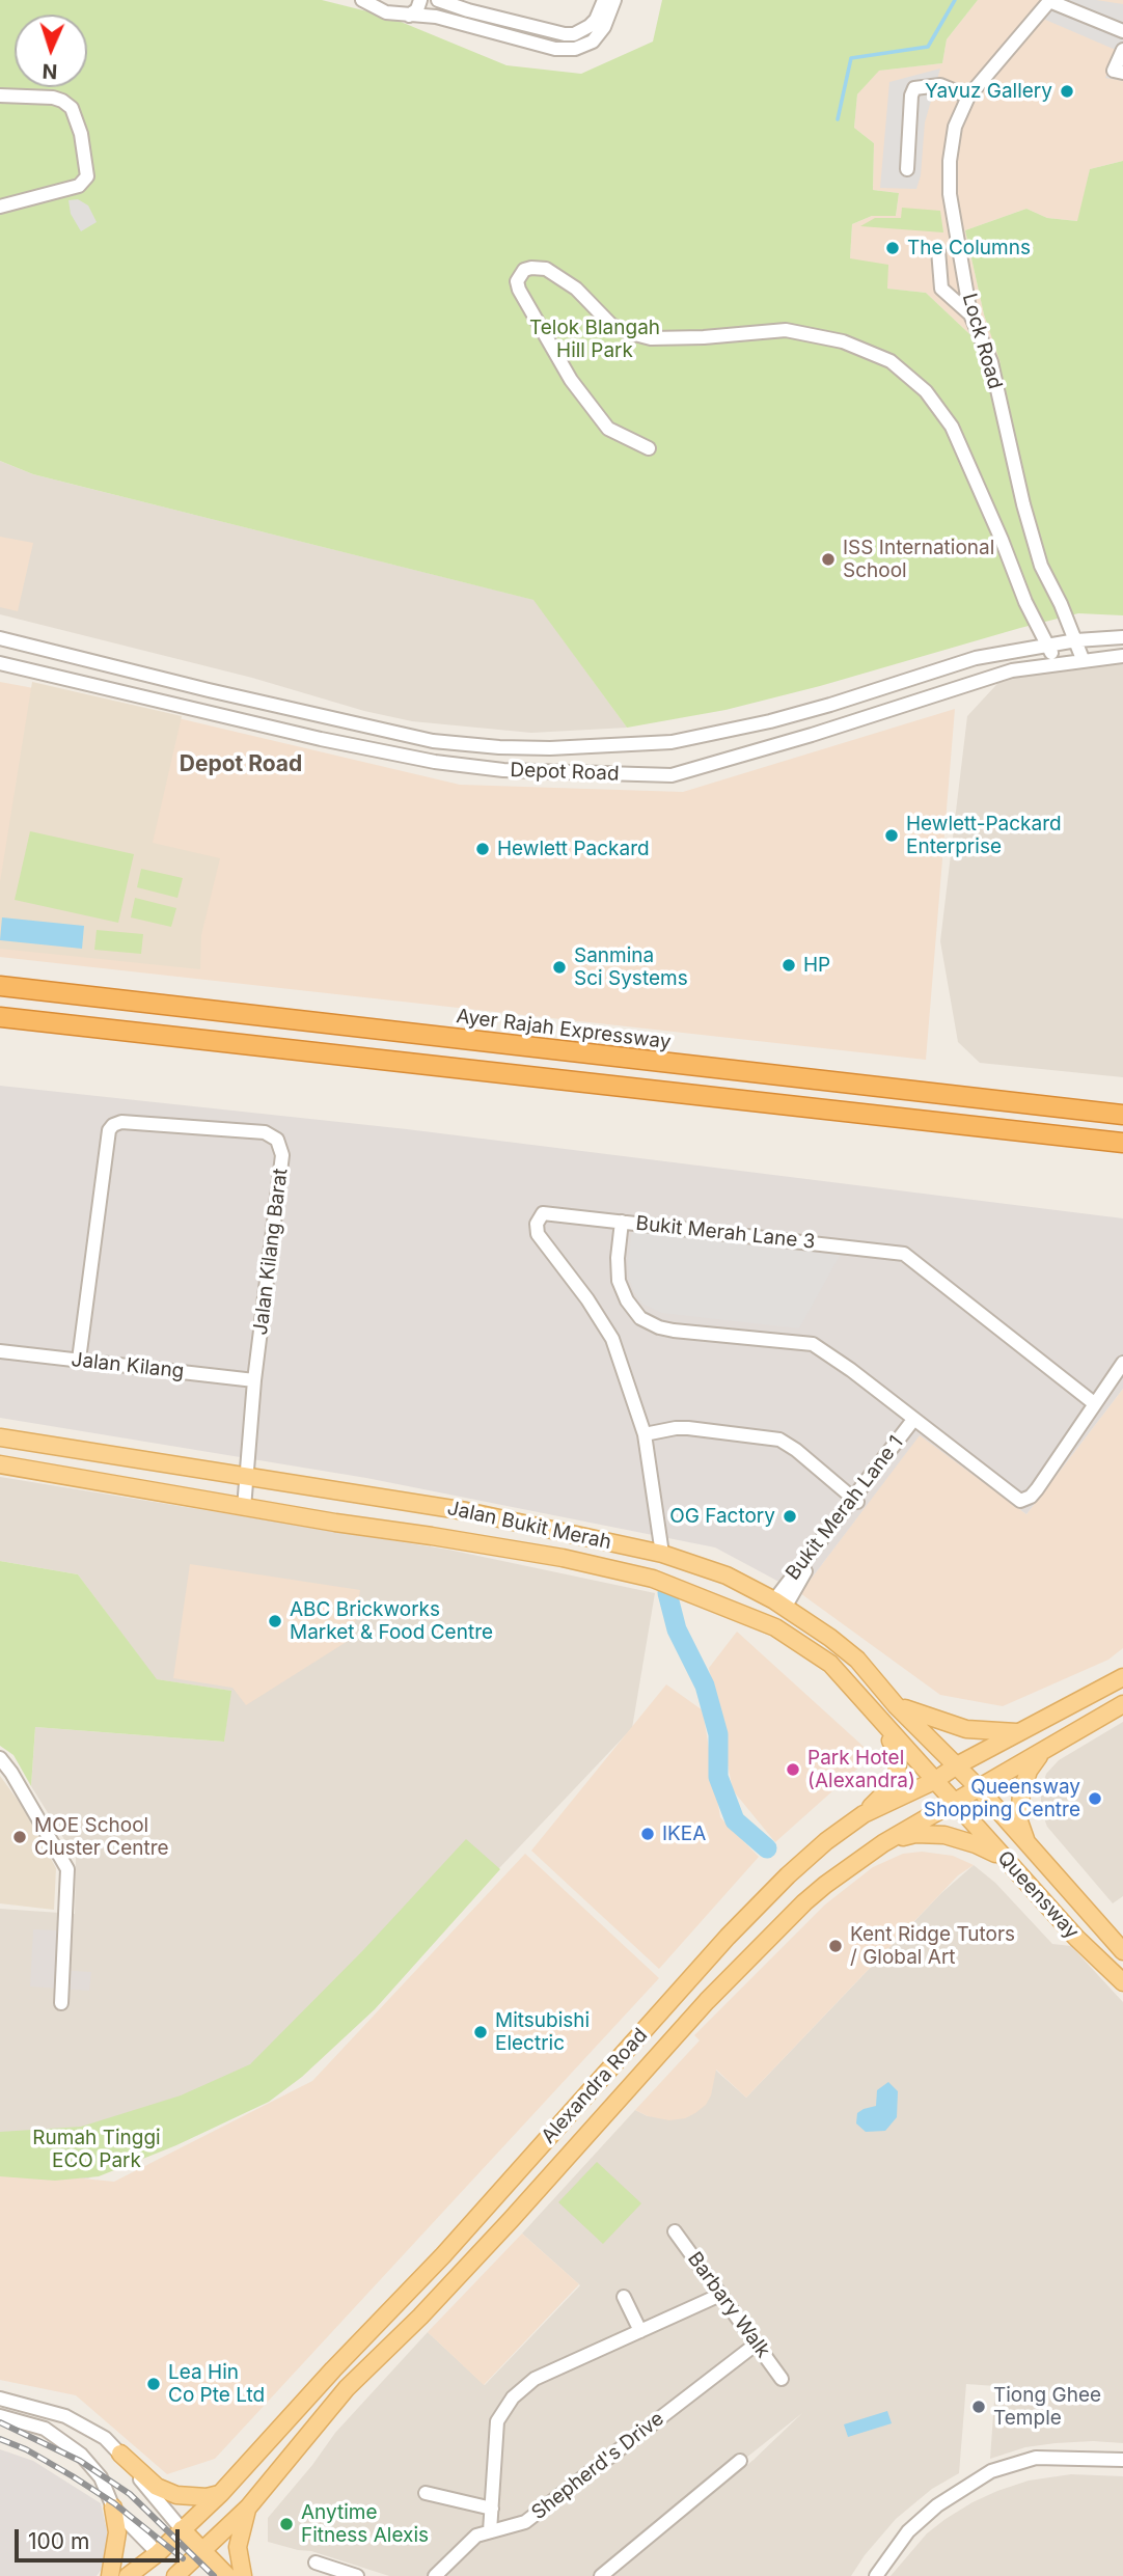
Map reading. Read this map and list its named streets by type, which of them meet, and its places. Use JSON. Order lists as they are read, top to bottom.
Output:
{
  "streets": {
    "highway": ["Ayer Rajah Expressway"],
    "main road": ["Jalan Bukit Merah", "Queensway", "Alexandra Road"],
    "street": [
      "Lock Road",
      "Depot Road",
      "Bukit Merah Lane 3",
      "Jalan Kilang Barat",
      "Jalan Kilang",
      "Bukit Merah Lane 1",
      "Barbary Walk",
      "Shepherd's Drive"
    ]
  },
  "crossings": [
    ["Lock Road", "Depot Road"],
    ["Bukit Merah Lane 3", "Bukit Merah Lane 1"],
    ["Jalan Kilang Barat", "Jalan Kilang"],
    ["Jalan Kilang Barat", "Jalan Bukit Merah"],
    ["Bukit Merah Lane 1", "Jalan Bukit Merah"],
    ["Jalan Bukit Merah", "Queensway"],
    ["Jalan Bukit Merah", "Alexandra Road"],
    ["Queensway", "Alexandra Road"],
    ["Barbary Walk", "Shepherd's Drive"]
  ],
  "districts": ["Depot Road"],
  "parks": ["Telok Blangah Hill Park", "Rumah Tinggi ECO Park"],
  "places": [
    "Yavuz Gallery",
    "The Columns",
    "ISS International School",
    "Hewlett-Packard Enterprise",
    "Hewlett Packard",
    "HP",
    "Sanmina Sci Systems",
    "OG Factory",
    "ABC Brickworks Market & Food Centre",
    "Park Hotel (Alexandra)",
    "Queensway Shopping Centre",
    "IKEA",
    "MOE School Cluster Centre",
    "Kent Ridge Tutors / Global Art",
    "Mitsubishi Electric",
    "Lea Hin Co Pte Ltd",
    "Tiong Ghee Temple",
    "Anytime Fitness Alexis"
  ],
  "scale_bar": "100 m",
  "north": "bottom"
}
